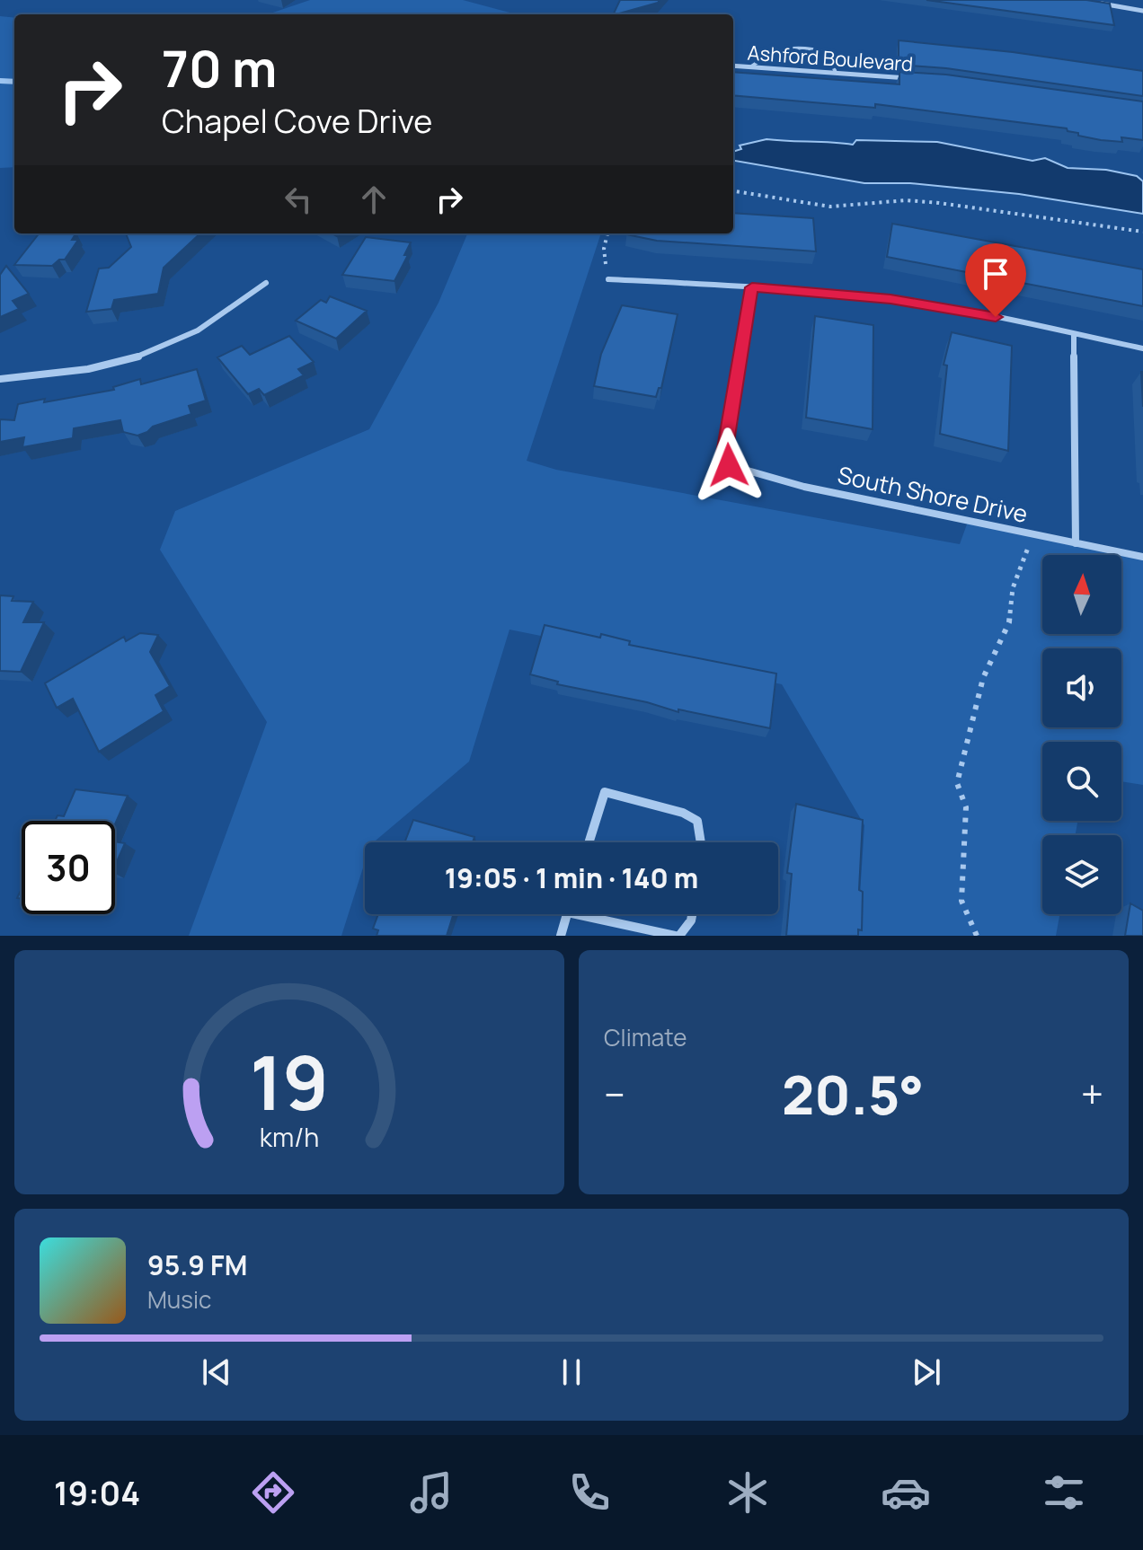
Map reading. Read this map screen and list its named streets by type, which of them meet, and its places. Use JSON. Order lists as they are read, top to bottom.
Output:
{
  "streets": {
    "street": ["Ashford Boulevard", "South Shore Drive"]
  },
  "north": "top",
  "page": {
    "turn": ["70 m", "Chapel Cove Drive"],
    "limit": "30",
    "trip": "19:05 · 1 min · 140 m",
    "tile": "Climate",
    "heat": ["−", "20.5°", "+"],
    "song": ["95.9 FM", "Music"],
    "tabs": "19:04",
    "gauge": ["19", "km/h"]
  }
}
